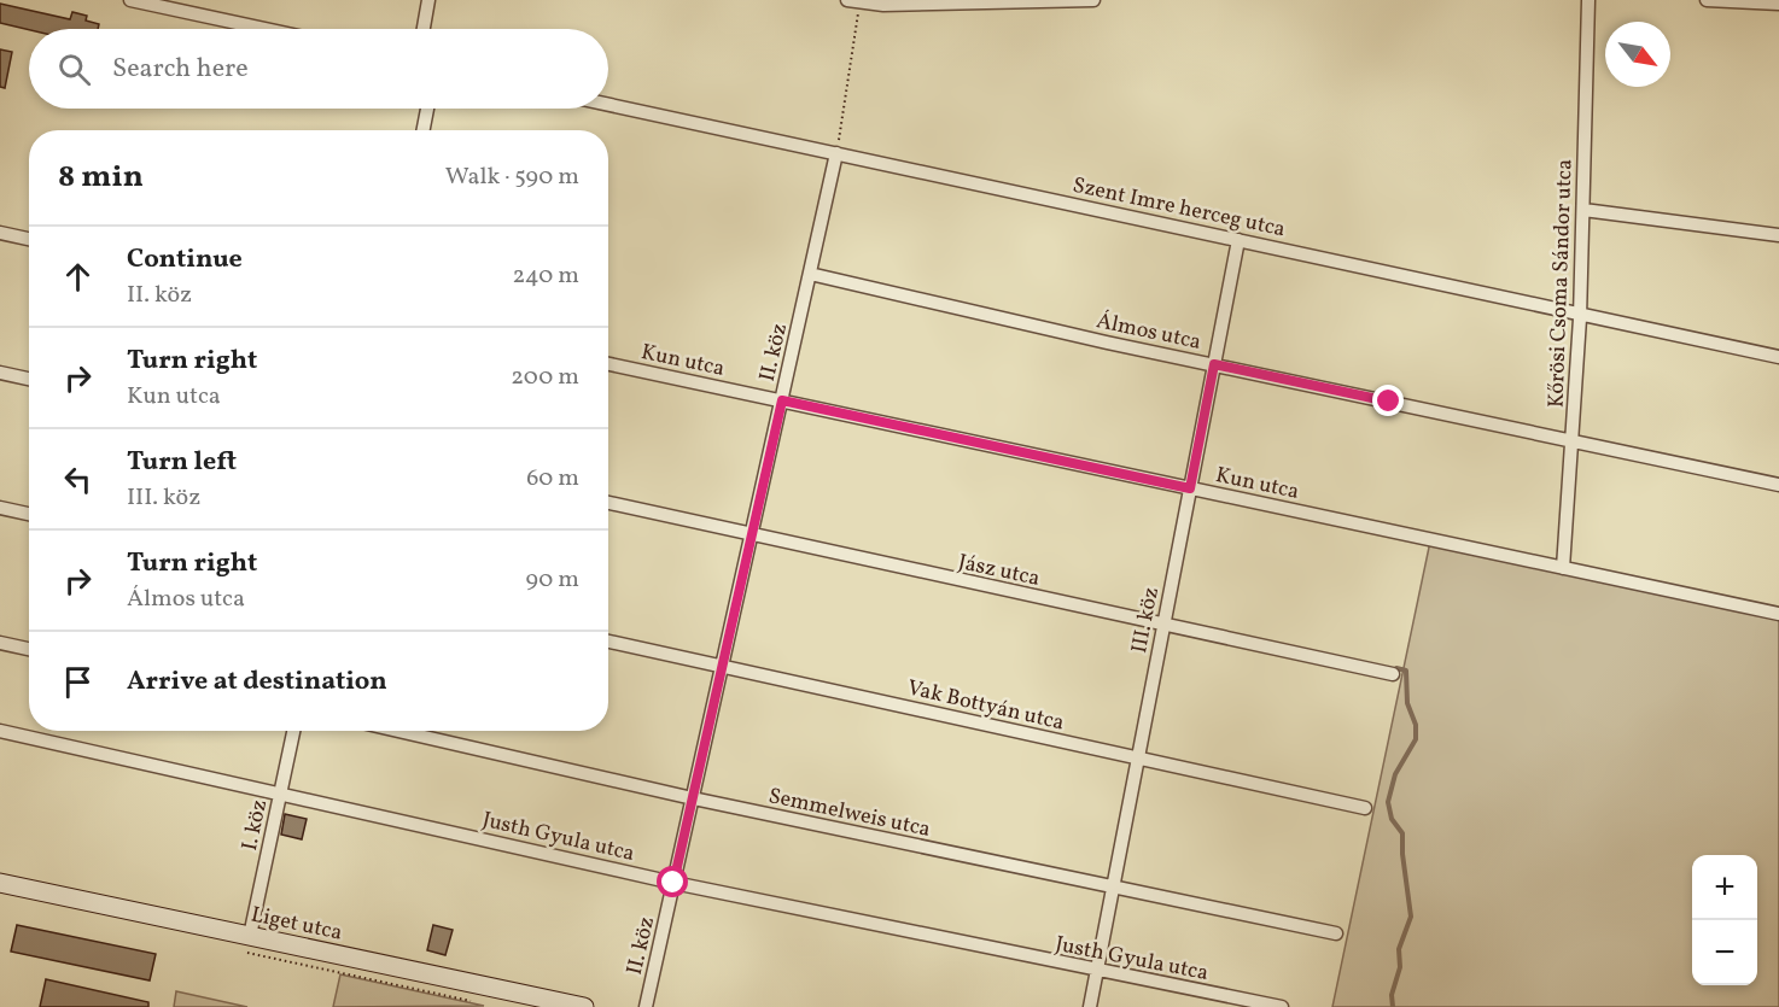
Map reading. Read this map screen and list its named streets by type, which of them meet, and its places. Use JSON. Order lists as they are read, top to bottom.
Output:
{
  "streets": {
    "main road": ["Liget utca"],
    "street": [
      "Szent Imre herceg utca",
      "Kőrösi Csoma Sándor utca",
      "Álmos utca",
      "II. köz",
      "Kun utca",
      "Jász utca",
      "III. köz",
      "Vak Bottyán utca",
      "Semmelweis utca",
      "I. köz",
      "Justh Gyula utca"
    ]
  },
  "crossings": [
    ["Szent Imre herceg utca", "Kőrösi Csoma Sándor utca"],
    ["Szent Imre herceg utca", "II. köz"],
    ["Szent Imre herceg utca", "III. köz"],
    ["Kőrösi Csoma Sándor utca", "Álmos utca"],
    ["Kőrösi Csoma Sándor utca", "Kun utca"],
    ["Álmos utca", "II. köz"],
    ["Álmos utca", "III. köz"],
    ["II. köz", "Kun utca"],
    ["II. köz", "Jász utca"],
    ["II. köz", "Vak Bottyán utca"],
    ["II. köz", "Semmelweis utca"],
    ["II. köz", "Justh Gyula utca"],
    ["Kun utca", "III. köz"],
    ["Jász utca", "III. köz"],
    ["III. köz", "Vak Bottyán utca"],
    ["III. köz", "Semmelweis utca"],
    ["III. köz", "Justh Gyula utca"],
    ["I. köz", "Justh Gyula utca"],
    ["I. köz", "Liget utca"]
  ],
  "north": "bottom right",
  "page": {
    "search": "Search here",
    "heading": ["8 min", "Walk · 590 m"],
    "list": [
      ["Continue", "II. köz", "240 m"],
      ["Turn right", "Kun utca", "200 m"],
      ["Turn left", "III. köz", "60 m"],
      ["Turn right", "Álmos utca", "90 m"],
      "Arrive at destination"
    ],
    "map_buttons": ["+", "−"]
  }
}
